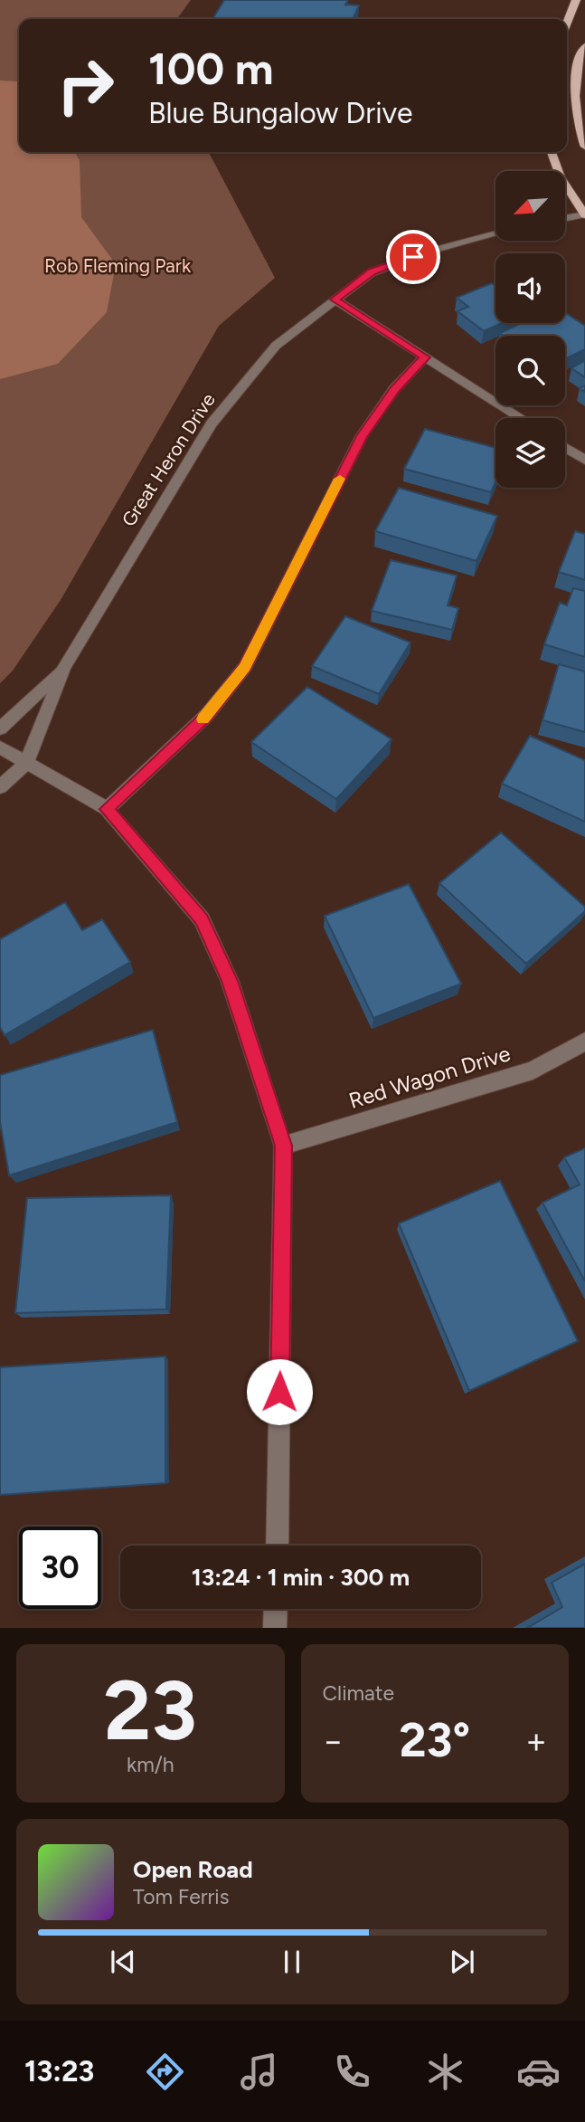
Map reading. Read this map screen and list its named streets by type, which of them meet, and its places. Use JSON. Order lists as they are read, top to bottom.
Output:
{
  "streets": {
    "street": ["Great Heron Drive", "Red Wagon Drive"]
  },
  "parks": ["Rob Fleming Park"],
  "north": "bottom left",
  "page": {
    "turn": ["100 m", "Blue Bungalow Drive"],
    "limit": "30",
    "trip": "13:24 · 1 min · 300 m",
    "tile": [
      ["23", "km/h"],
      "Climate"
    ],
    "heat": ["−", "23°", "+"],
    "song": ["Open Road", "Tom Ferris"],
    "tabs": "13:23"
  }
}
